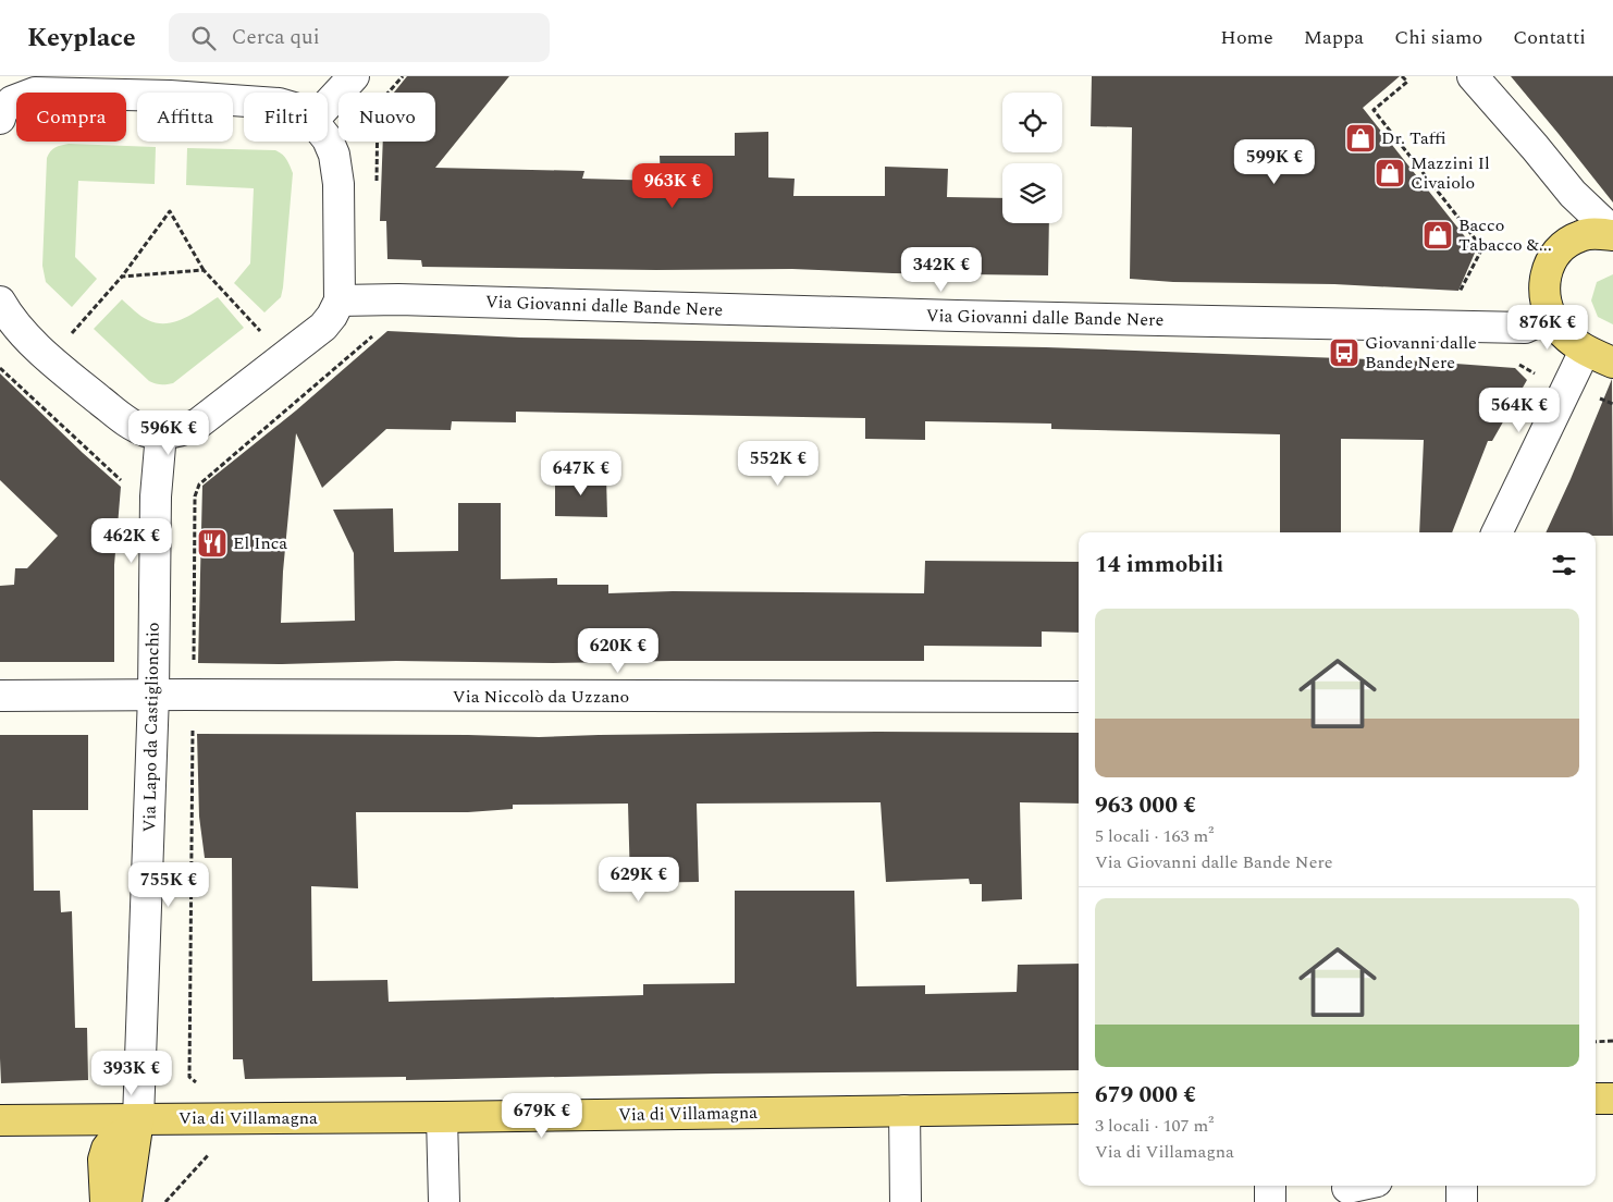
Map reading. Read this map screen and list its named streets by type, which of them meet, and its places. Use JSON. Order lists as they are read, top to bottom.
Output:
{
  "streets": {
    "main road": ["Via di Villamagna"],
    "street": ["Via Giovanni dalle Bande Nere", "Via Niccolò da Uzzano", "Via Lapo da Castiglionchio"]
  },
  "crossings": [
    ["Via Niccolò da Uzzano", "Via Lapo da Castiglionchio"],
    ["Via Lapo da Castiglionchio", "Via di Villamagna"]
  ],
  "places": {
    "shop": ["Dr. Taffi", "Mazzini Il Civaiolo", "Bacco Tabacco &..."],
    "bus stop": ["Giovanni dalle Bande Nere"],
    "restaurant": ["El Inca"]
  },
  "page": {
    "header": "Keyplace",
    "search": "Cerca qui",
    "nav": [
      "Home",
      "Mappa",
      "Chi siamo",
      "Contatti"
    ],
    "chip": [
      "Compra",
      "Affitta",
      "Filtri",
      "Nuovo"
    ],
    "price": [
      "599K €",
      "963K €",
      "342K €",
      "876K €",
      "564K €",
      "596K €",
      "552K €",
      "647K €",
      "462K €",
      "620K €",
      "629K €",
      "755K €",
      "393K €",
      "679K €"
    ],
    "heading": "14 immobili",
    "list": [
      {
        "name": "963 000 €",
        "note": "5 locali · 163 m² · Via Giovanni dalle Bande Nere"
      },
      {
        "name": "679 000 €",
        "note": "3 locali · 107 m² · Via di Villamagna"
      }
    ]
  }
}
